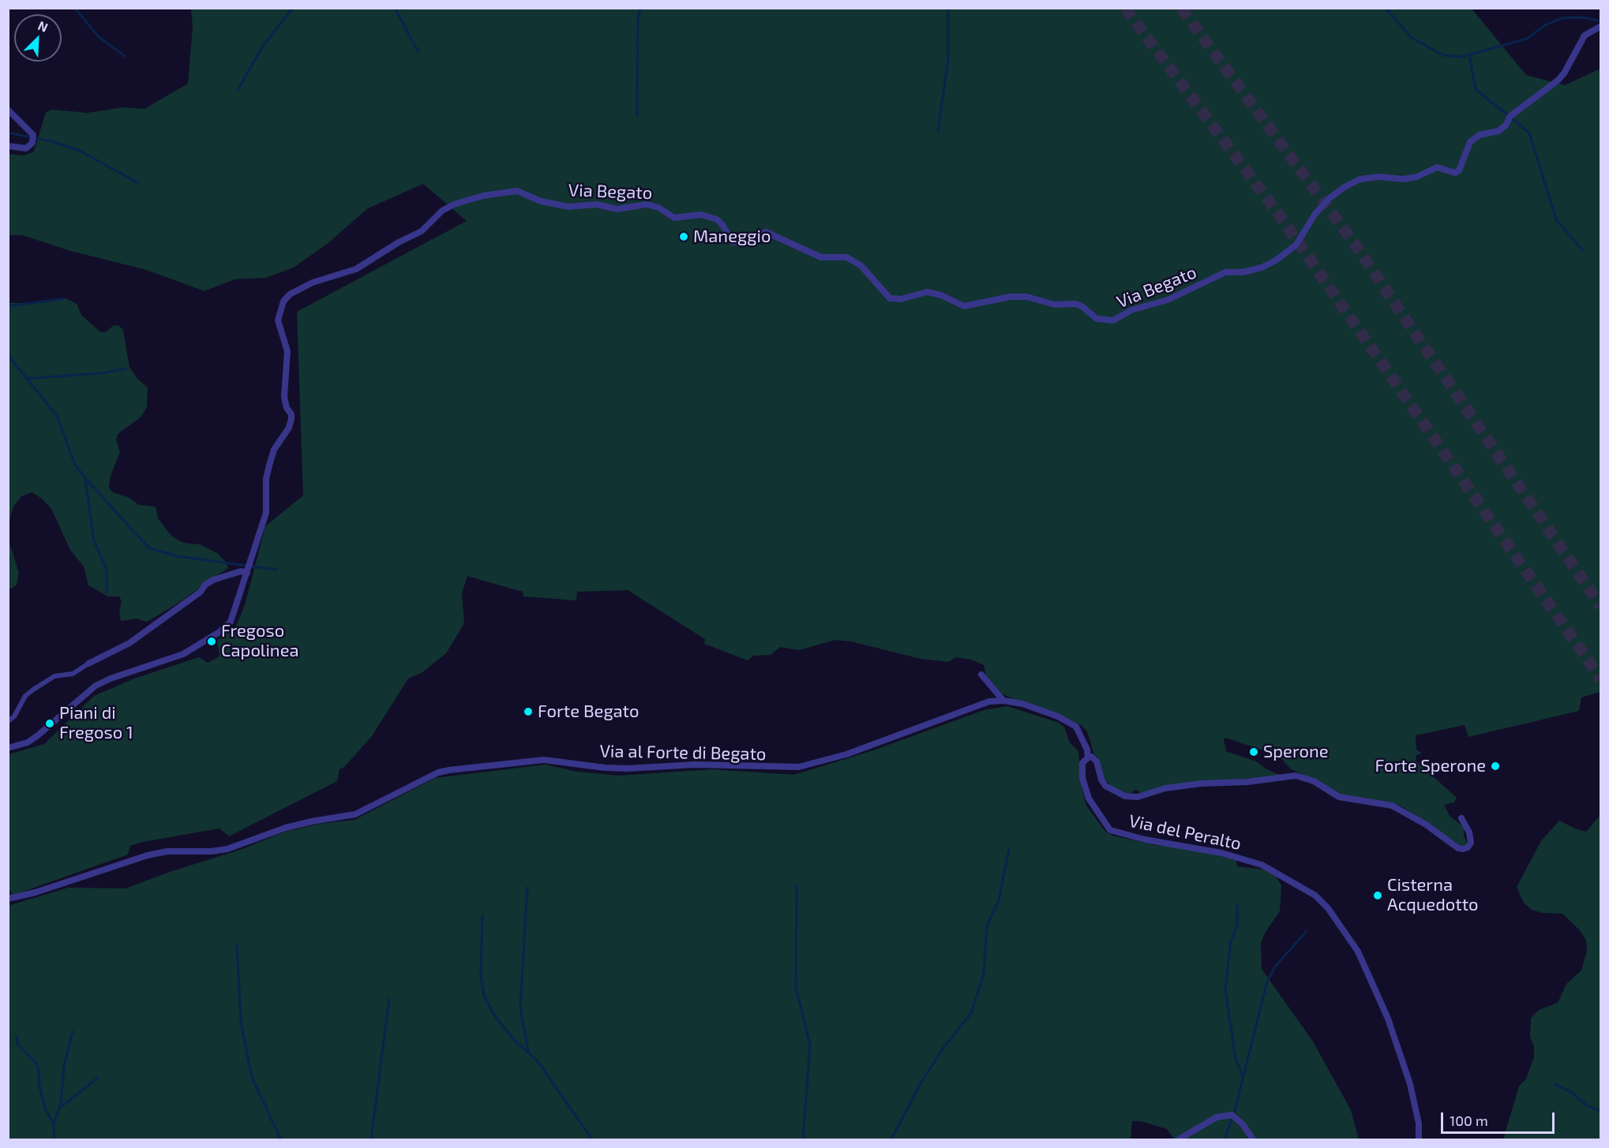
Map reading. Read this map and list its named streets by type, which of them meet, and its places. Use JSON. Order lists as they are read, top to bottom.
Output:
{
  "streets": {
    "street": ["Via Begato", "Via al Forte di Begato", "Via del Peralto"]
  },
  "crossings": [
    ["Via al Forte di Begato", "Via del Peralto"]
  ],
  "places": [
    "Maneggio",
    "Fregoso Capolinea",
    "Forte Begato",
    "Piani di Fregoso 1",
    "Sperone",
    "Forte Sperone",
    "Cisterna Acquedotto"
  ],
  "scale_bar": "100 m",
  "north": "top right"
}
